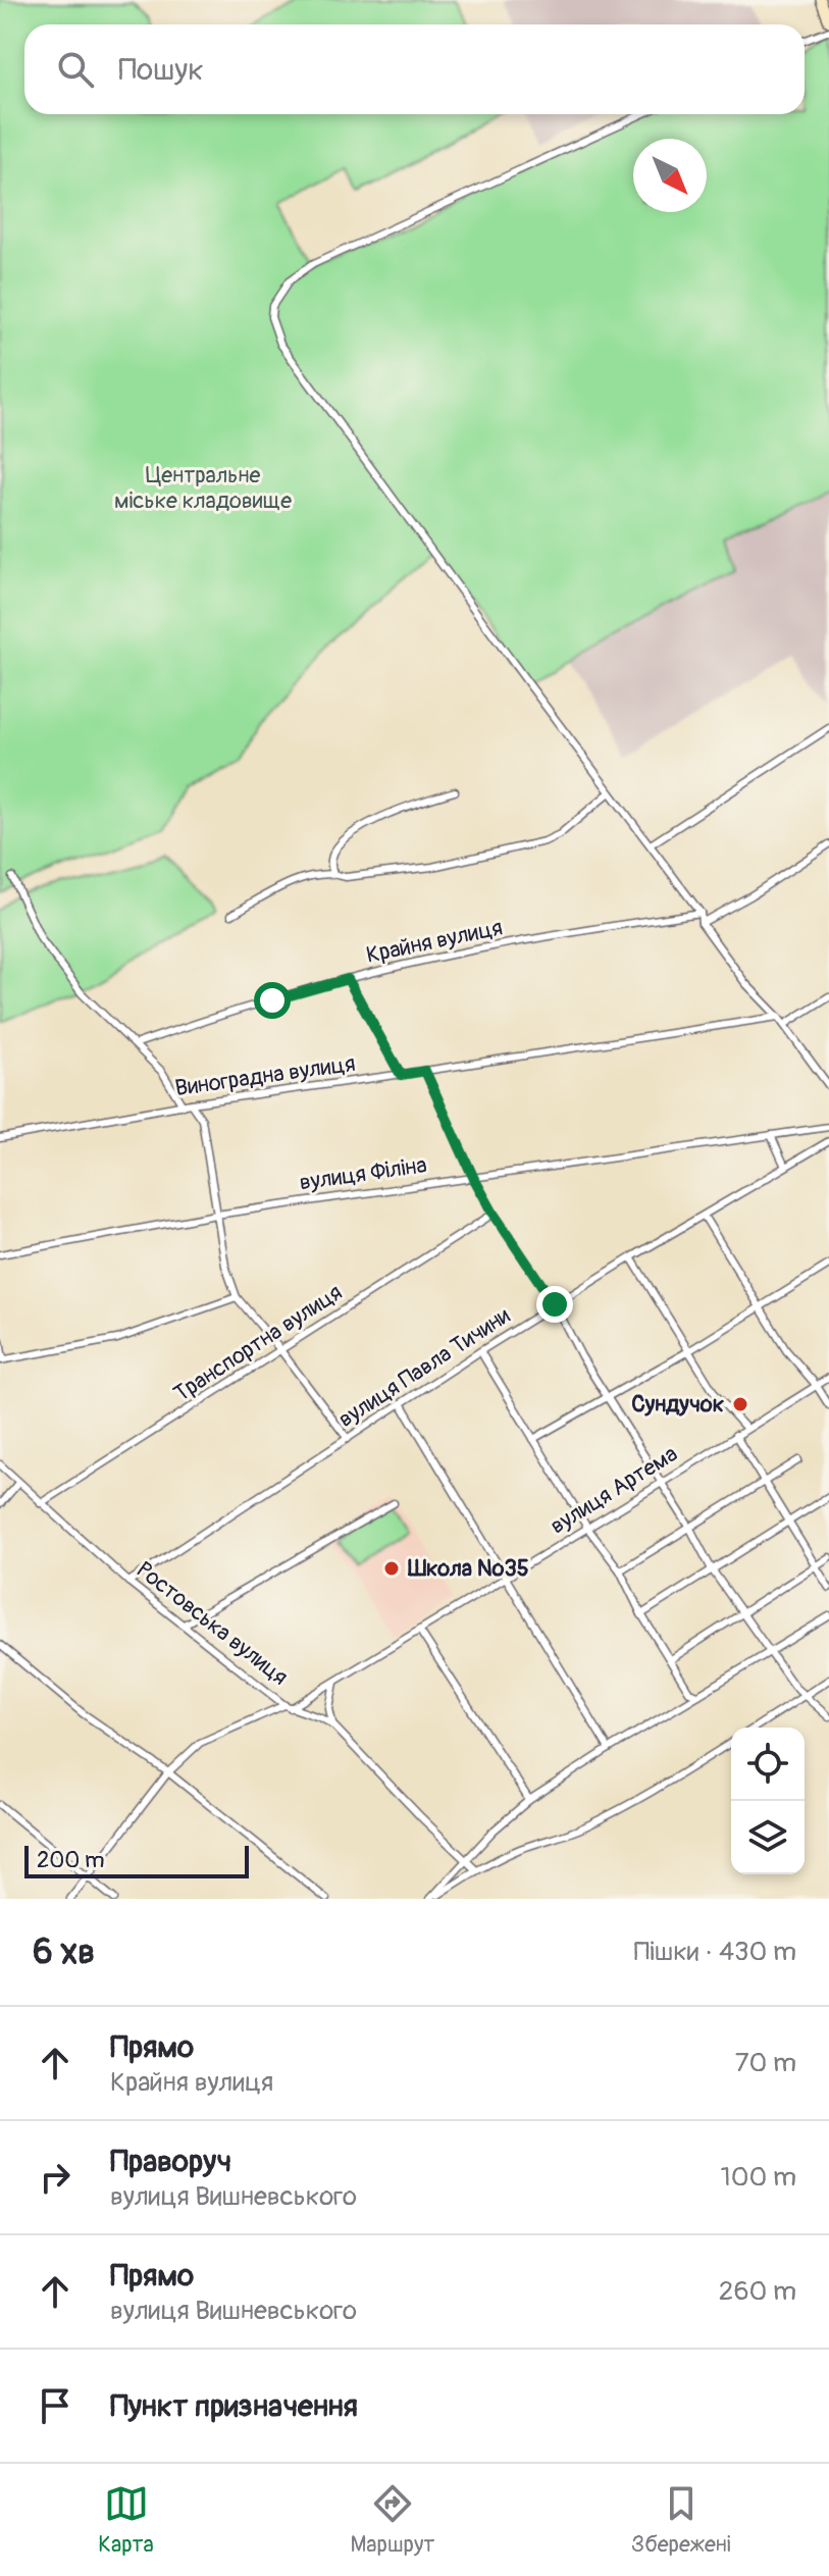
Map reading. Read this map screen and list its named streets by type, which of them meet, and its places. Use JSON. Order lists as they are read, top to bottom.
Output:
{
  "streets": {
    "street": [
      "Крайня вулиця",
      "Виноградна вулиця",
      "вулиця Філіна",
      "Транспортна вулиця",
      "вулиця Павла Тичини",
      "вулиця Артема",
      "Ростовська вулиця"
    ]
  },
  "crossings": [
    ["Транспортна вулиця", "Ростовська вулиця"],
    ["вулиця Павла Тичини", "Ростовська вулиця"],
    ["вулиця Артема", "Ростовська вулиця"]
  ],
  "parks": ["Центральне міське кладовище"],
  "places": ["Сундучок", "Школа №35"],
  "scale_bar": "200 m",
  "north": "bottom right",
  "page": {
    "search": "Пошук",
    "scale": "200 m",
    "heading": ["6 хв", "Пішки · 430 m"],
    "list": [
      ["Прямо", "Крайня вулиця", "70 m"],
      ["Праворуч", "вулиця Вишневського", "100 m"],
      ["Прямо", "вулиця Вишневського", "260 m"],
      "Пункт призначення"
    ],
    "nav": ["Карта", "Маршрут", "Збережені"]
  }
}
